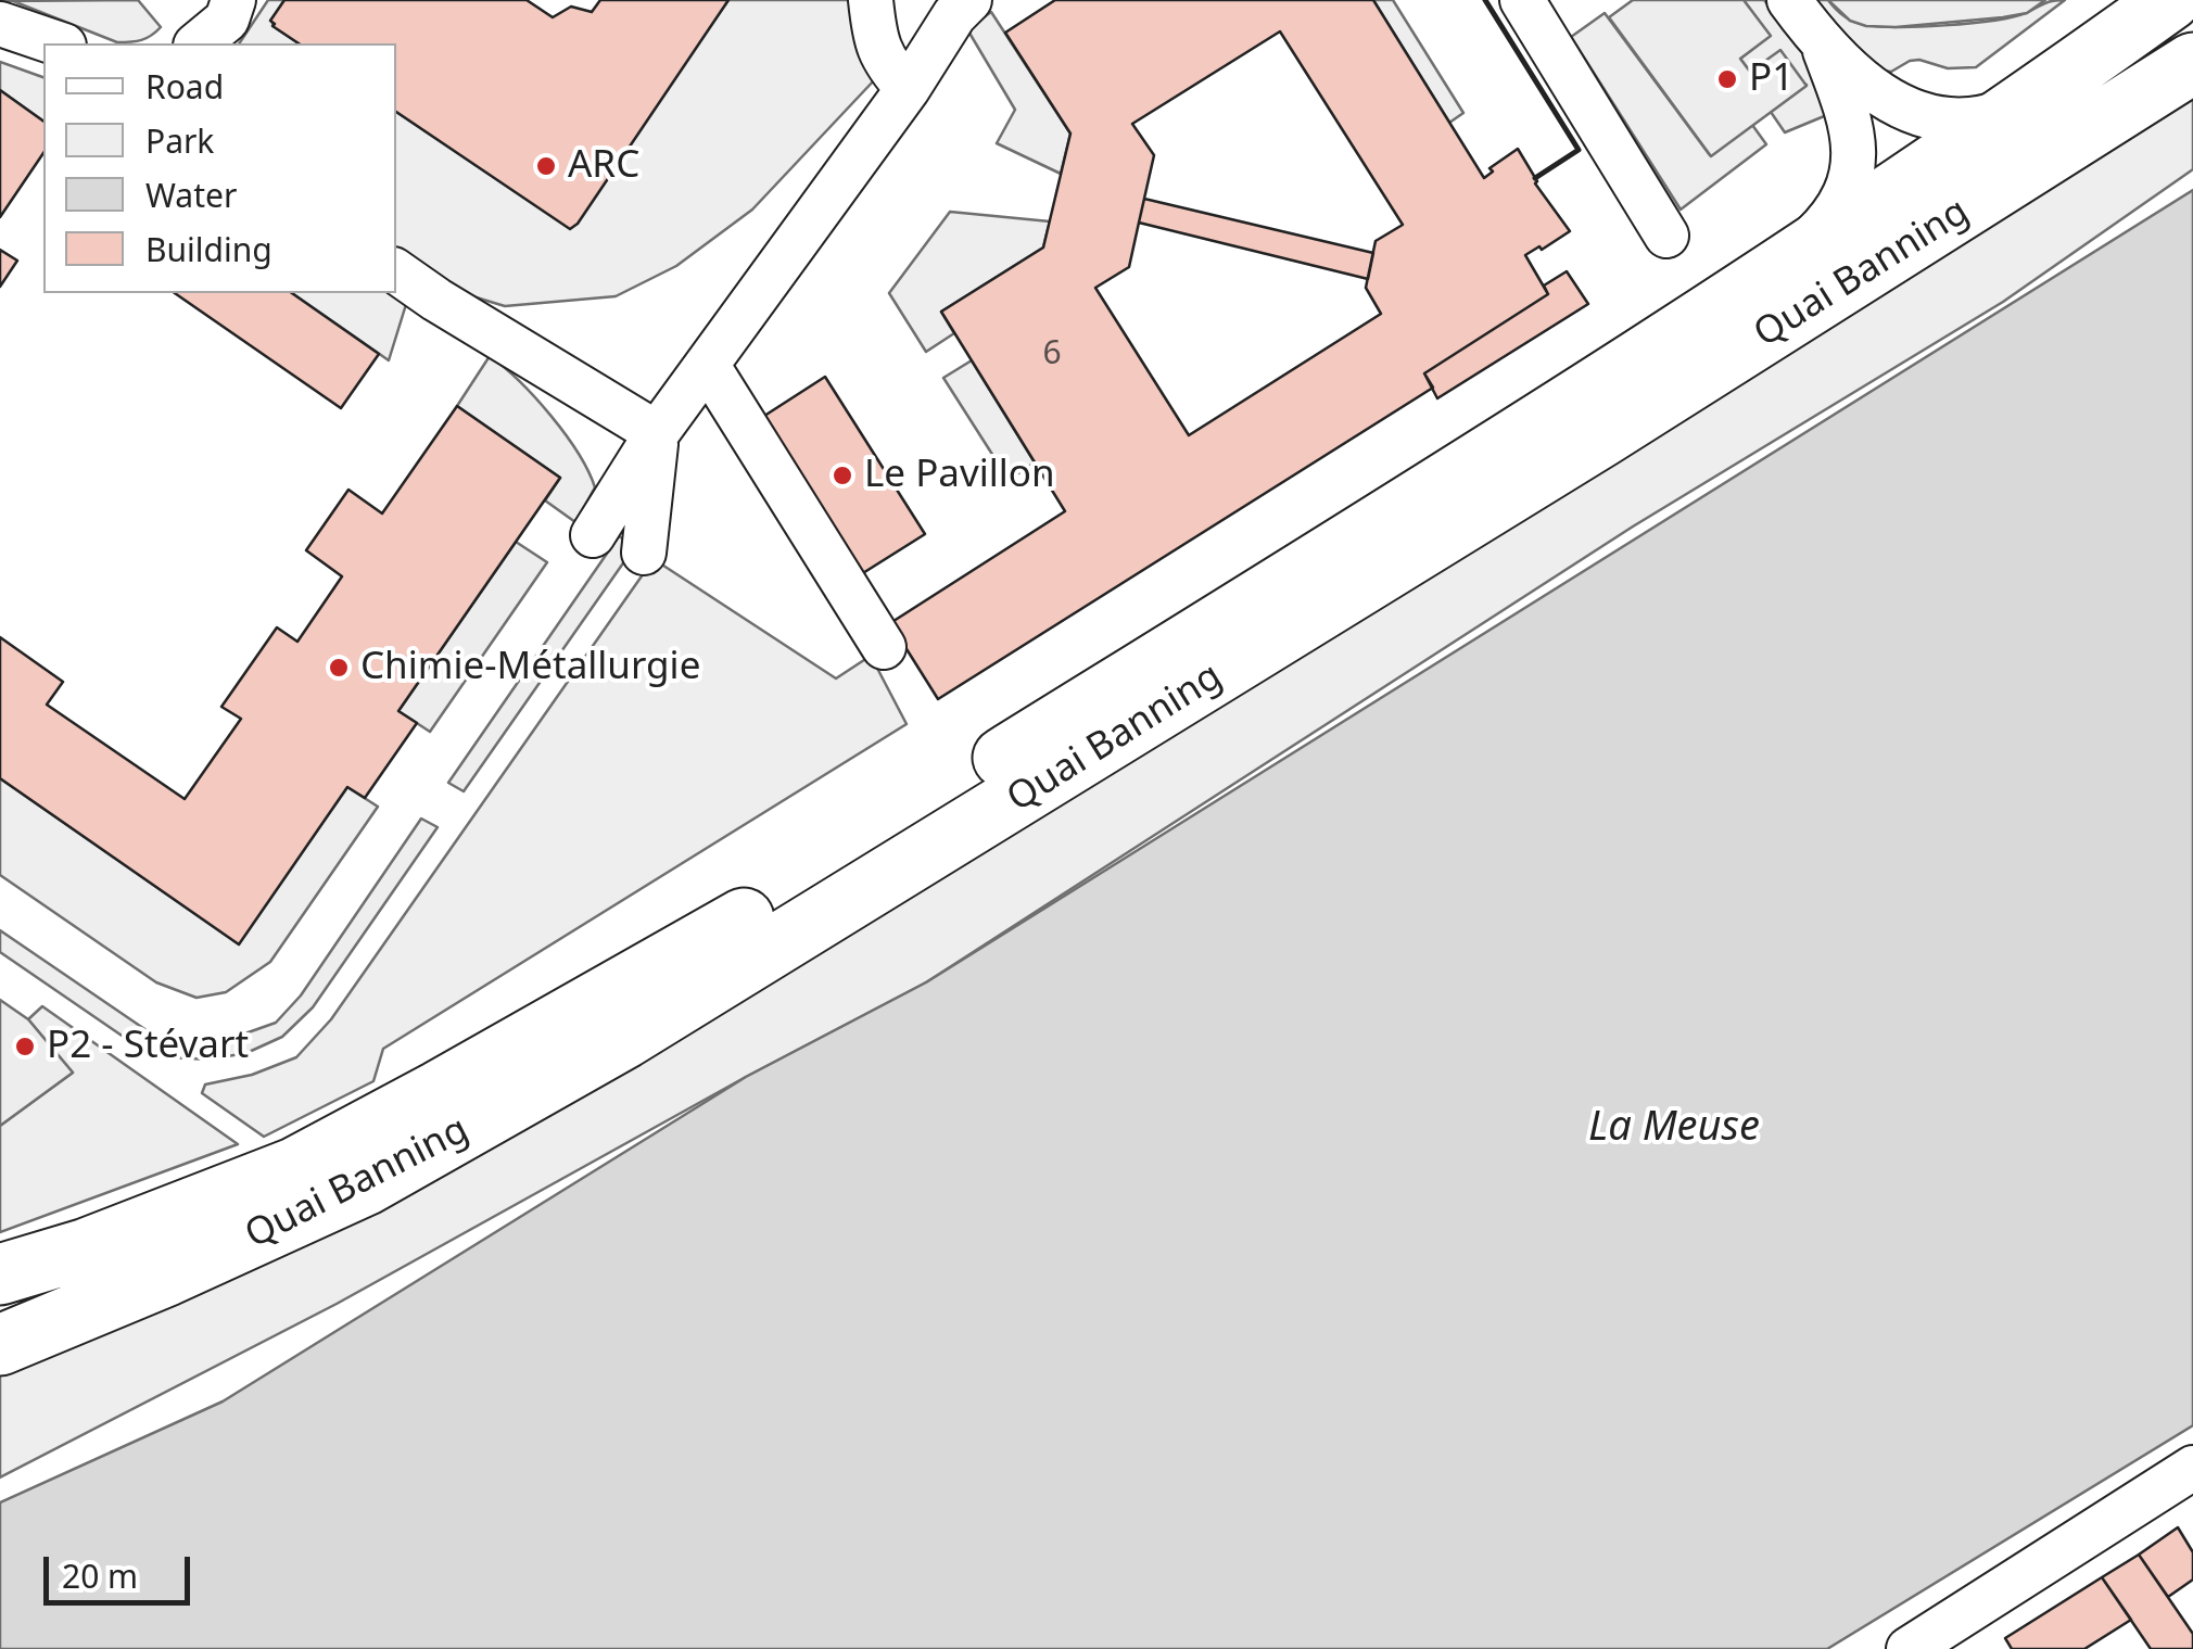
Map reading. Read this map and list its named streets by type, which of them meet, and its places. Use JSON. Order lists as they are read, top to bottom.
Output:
{
  "streets": {
    "main road": ["Quai Banning"]
  },
  "water": ["La Meuse"],
  "places": [
    "P1",
    "ARC",
    "Le Pavillon",
    "Chimie-Métallurgie",
    "P2 - Stévart"
  ],
  "house_numbers": ["6"],
  "legend": [
    "Road",
    "Park",
    "Water",
    "Building"
  ],
  "scale_bar": "20 m"
}
